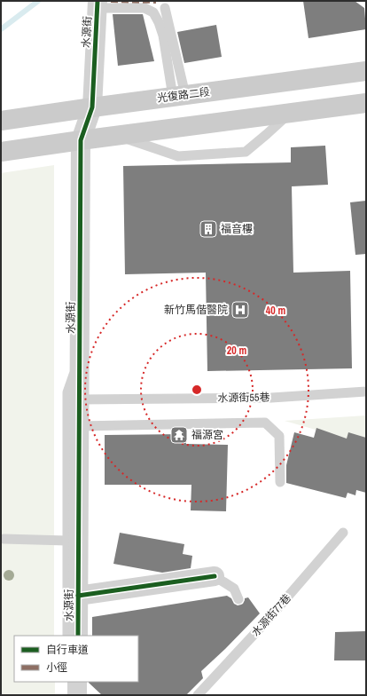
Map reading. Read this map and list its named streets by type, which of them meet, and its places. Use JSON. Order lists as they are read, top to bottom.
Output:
{
  "streets": {
    "main road": ["光復路二段"],
    "street": ["水源街"],
    "lane": ["水源街55巷", "水源街77巷"]
  },
  "crossings": [
    ["水源街", "光復路二段"],
    ["水源街", "水源街55巷"]
  ],
  "places": {
    "building": ["福音樓"],
    "hospital": ["新竹馬偕醫院"],
    "temple": ["福源宮"]
  },
  "legend": ["自行車道", "小徑"],
  "rings": ["40 m", "20 m"]
}
